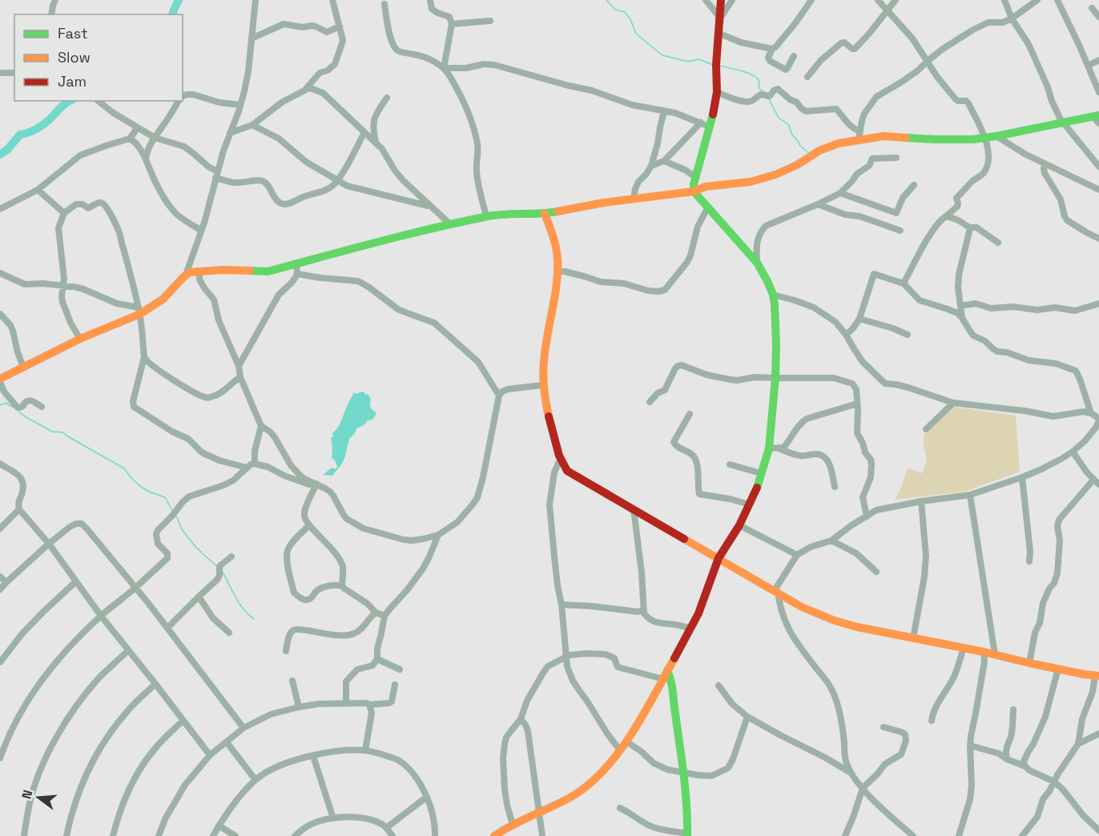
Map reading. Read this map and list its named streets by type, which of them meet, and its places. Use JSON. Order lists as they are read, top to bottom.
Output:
{
  "legend": ["Fast", "Slow", "Jam"],
  "north": "left"
}
